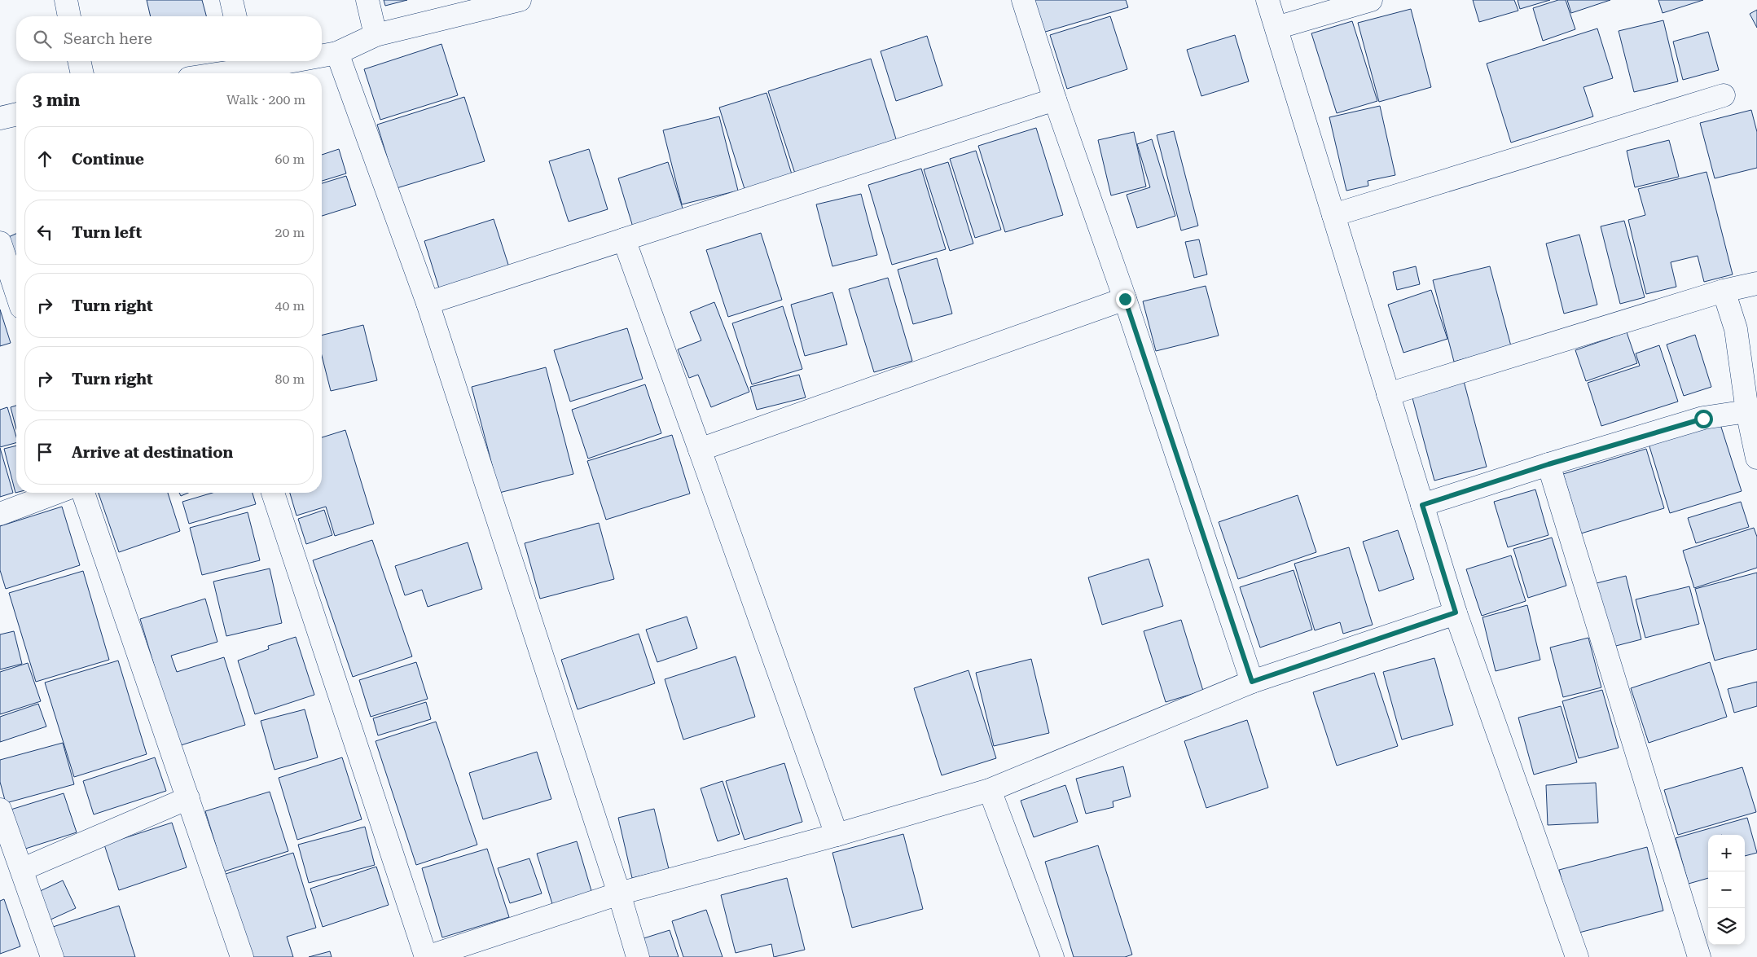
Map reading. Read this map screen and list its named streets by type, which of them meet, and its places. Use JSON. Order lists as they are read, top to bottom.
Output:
{
  "page": {
    "search": "Search here",
    "heading": ["3 min", "Walk · 200 m"],
    "list": [
      ["Continue", "60 m"],
      ["Turn left", "20 m"],
      ["Turn right", "40 m"],
      ["Turn right", "80 m"],
      "Arrive at destination"
    ],
    "map_buttons": ["+", "−"]
  }
}
